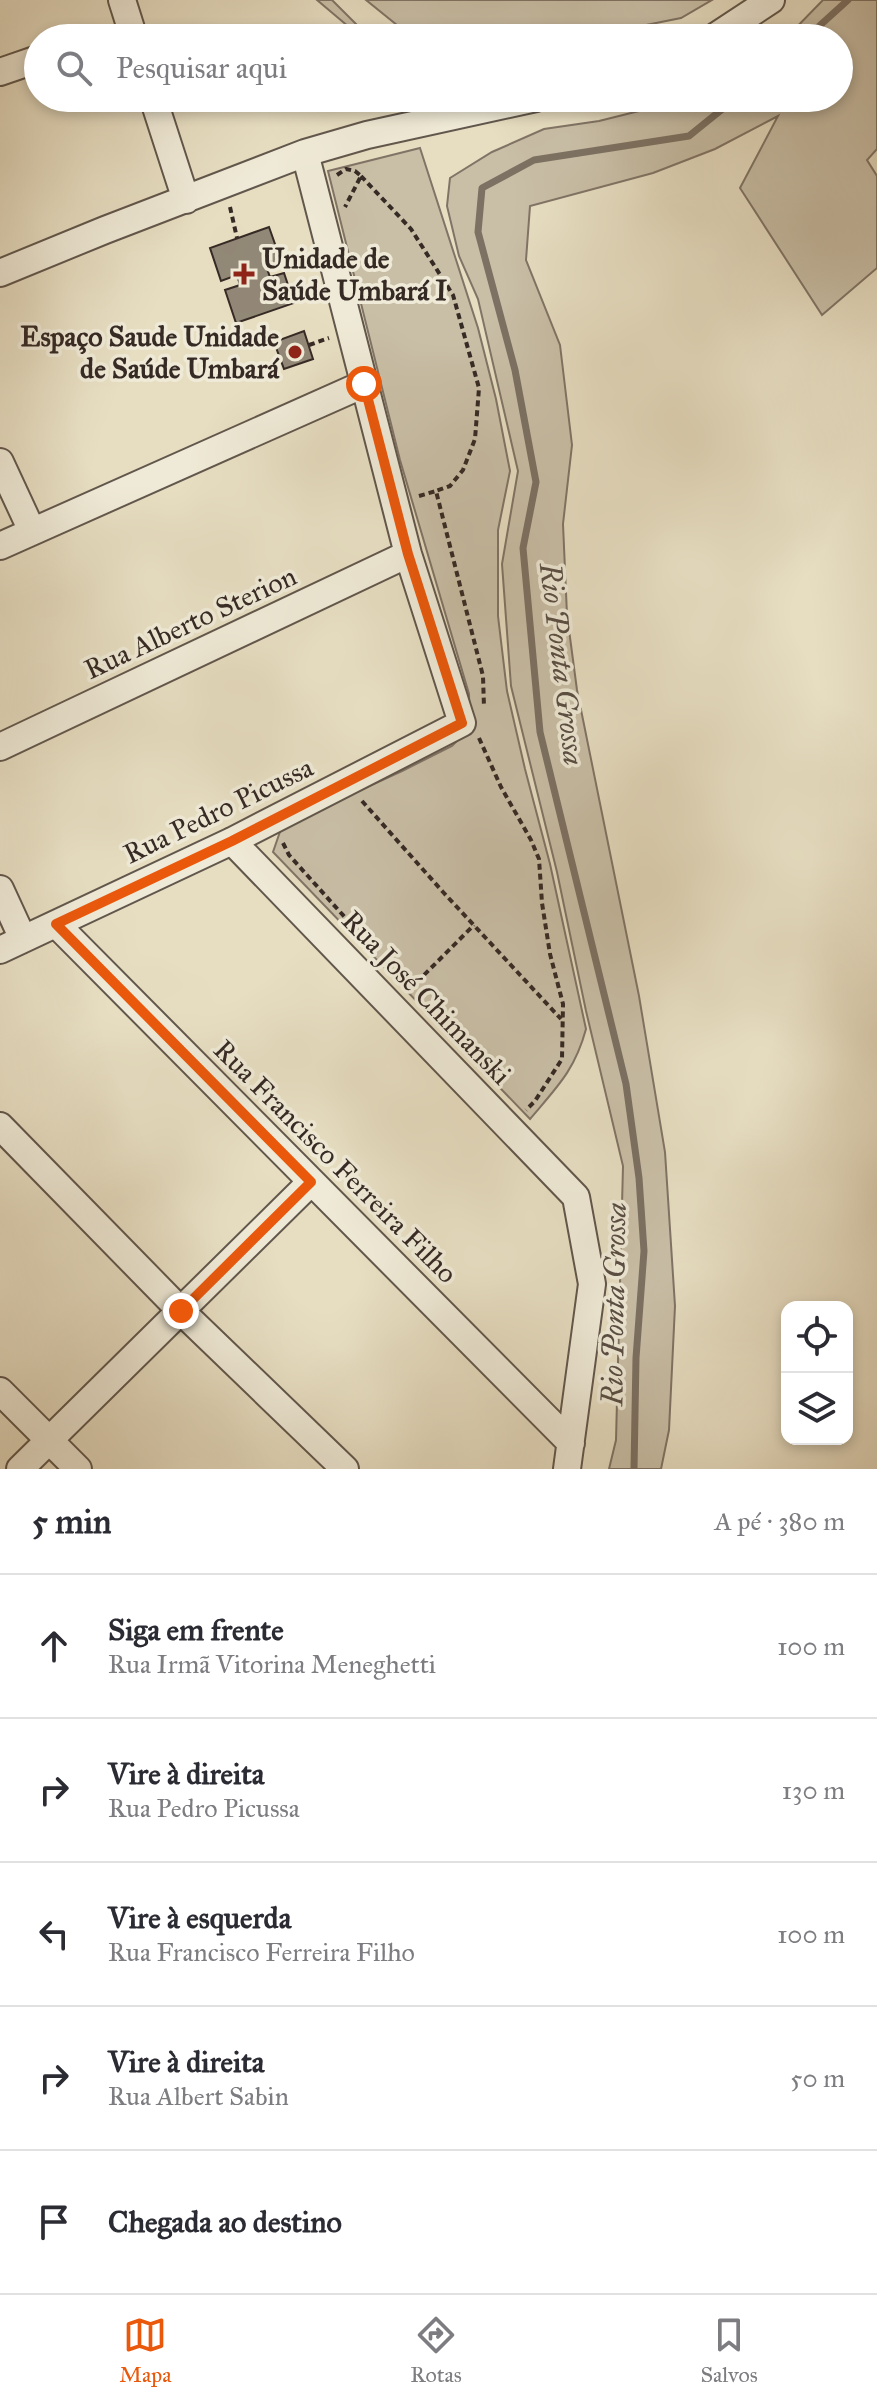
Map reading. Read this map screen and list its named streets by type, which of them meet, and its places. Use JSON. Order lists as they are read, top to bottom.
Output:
{
  "streets": {
    "street": [
      "Rua Alberto Sterion",
      "Rua Pedro Picussa",
      "Rua José Chimanski",
      "Rua Francisco Ferreira Filho"
    ]
  },
  "crossings": [
    ["Rua Pedro Picussa", "Rua José Chimanski"],
    ["Rua Pedro Picussa", "Rua Francisco Ferreira Filho"],
    ["Rua José Chimanski", "Rua Francisco Ferreira Filho"]
  ],
  "water": ["Rio Ponta Grossa"],
  "places": {
    "health": ["Unidade de Saúde Umbará I"],
    "other": ["Espaço Saude Unidade de Saúde Umbará"]
  },
  "page": {
    "search": "Pesquisar aqui",
    "heading": ["5 min", "A pé · 380 m"],
    "list": [
      ["Siga em frente", "Rua Irmã Vitorina Meneghetti", "100 m"],
      ["Vire à direita", "Rua Pedro Picussa", "130 m"],
      ["Vire à esquerda", "Rua Francisco Ferreira Filho", "100 m"],
      ["Vire à direita", "Rua Albert Sabin", "50 m"],
      "Chegada ao destino"
    ],
    "nav": ["Mapa", "Rotas", "Salvos"]
  }
}
